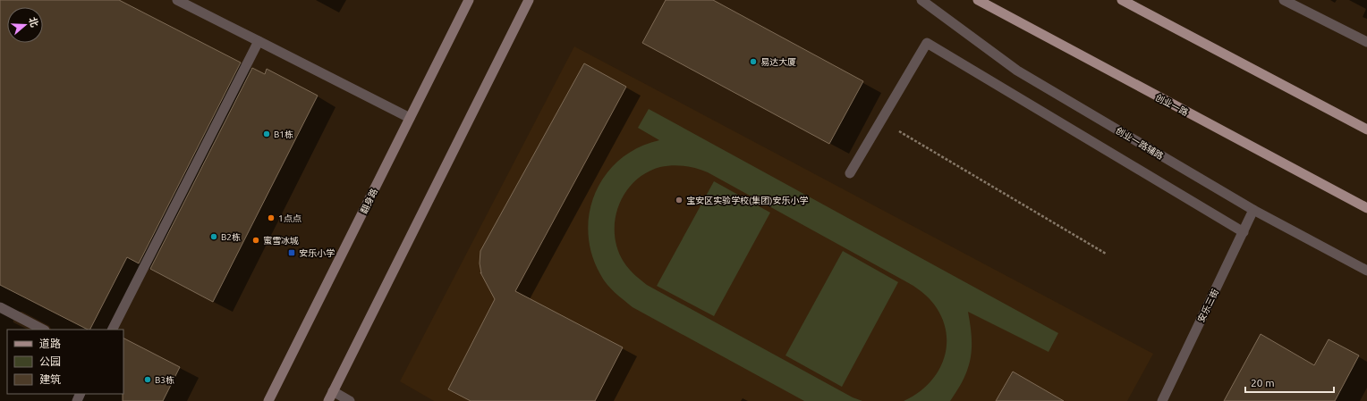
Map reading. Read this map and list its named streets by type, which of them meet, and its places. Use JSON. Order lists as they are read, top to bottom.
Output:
{
  "streets": {
    "main road": ["创业一路", "翻身路"],
    "street": ["创业一路辅路", "安乐三街"]
  },
  "crossings": [
    ["创业一路辅路", "安乐三街"]
  ],
  "places": {
    "other": [
      "易达大厦",
      "B1栋",
      "宝安区实验学校(集团)安乐小学",
      "1点点",
      "B2栋",
      "蜜雪冰城",
      "B3栋"
    ],
    "transit": ["安乐小学"]
  },
  "legend": ["道路", "公园", "建筑"],
  "scale_bar": "20 m",
  "north": "right"
}
